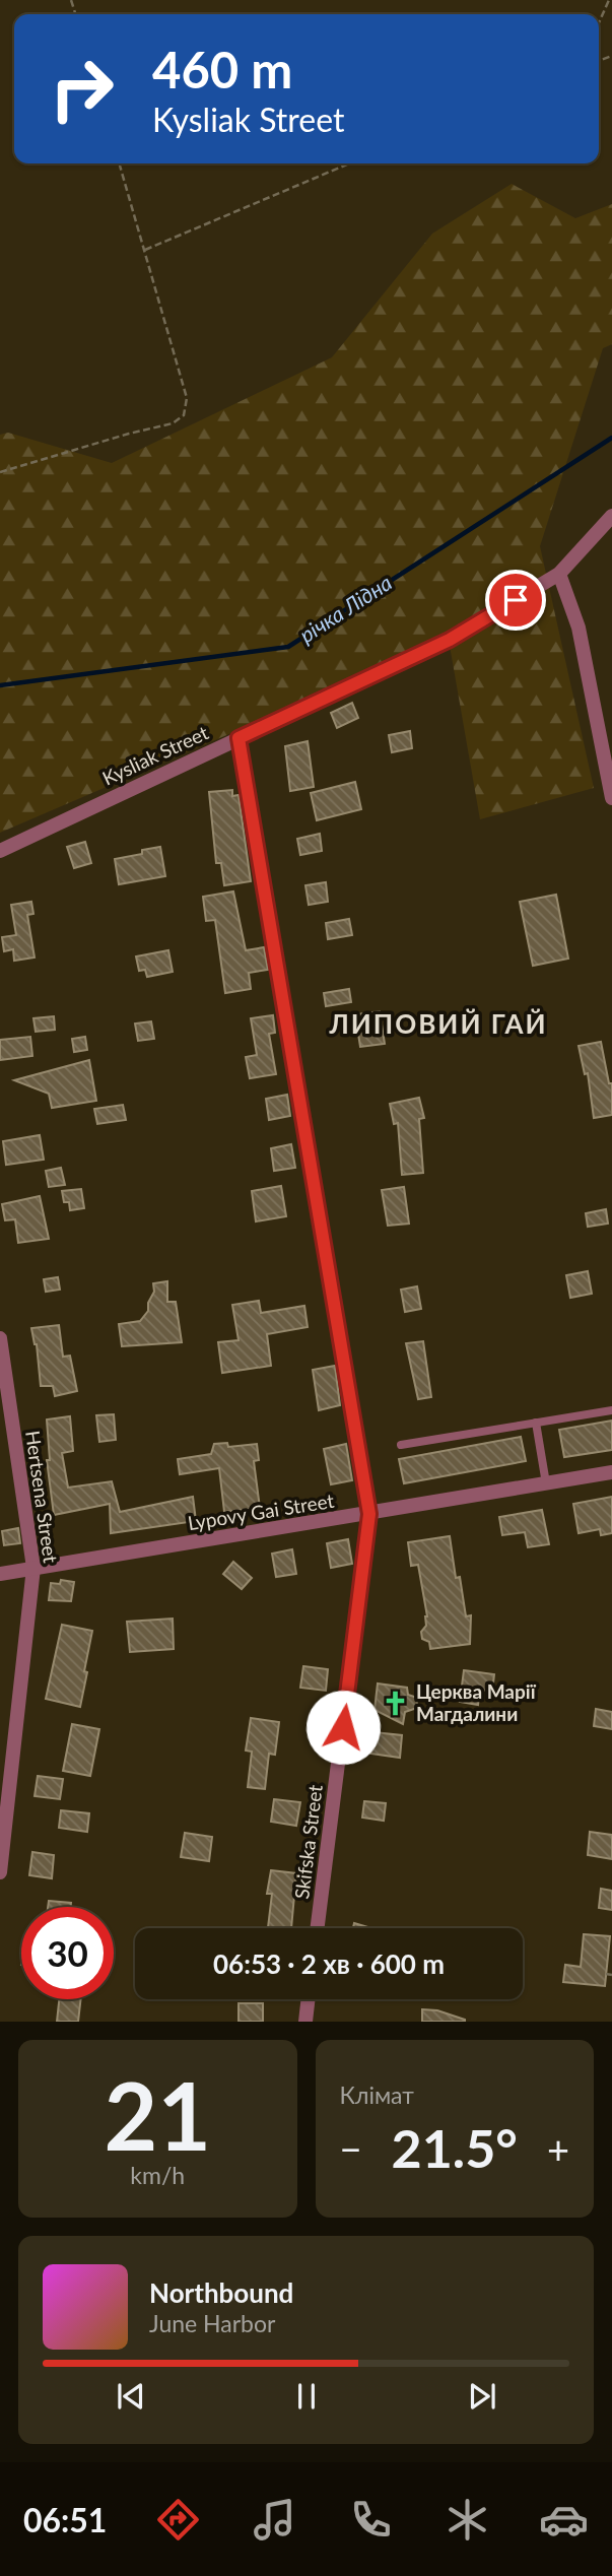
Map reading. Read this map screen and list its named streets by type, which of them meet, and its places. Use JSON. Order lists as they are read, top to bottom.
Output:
{
  "streets": {
    "street": [
      "Kysliak Street",
      "Hertsena Street",
      "Lypovy Gai Street",
      "Skifska Street"
    ]
  },
  "crossings": [
    ["Kysliak Street", "Skifska Street"],
    ["Hertsena Street", "Lypovy Gai Street"],
    ["Lypovy Gai Street", "Skifska Street"]
  ],
  "districts": ["ЛИПОВИЙ ГАЙ"],
  "water": ["річка Лідна"],
  "places": {
    "church": ["Церква Марії Магдалини"]
  },
  "page": {
    "turn": ["460 m", "Kysliak Street"],
    "limit": "30",
    "trip": "06:53 · 2 хв · 600 m",
    "tile": [
      ["21", "km/h"],
      "Клімат"
    ],
    "heat": ["−", "21.5°", "+"],
    "song": ["Northbound", "June Harbor"],
    "tabs": "06:51"
  }
}
